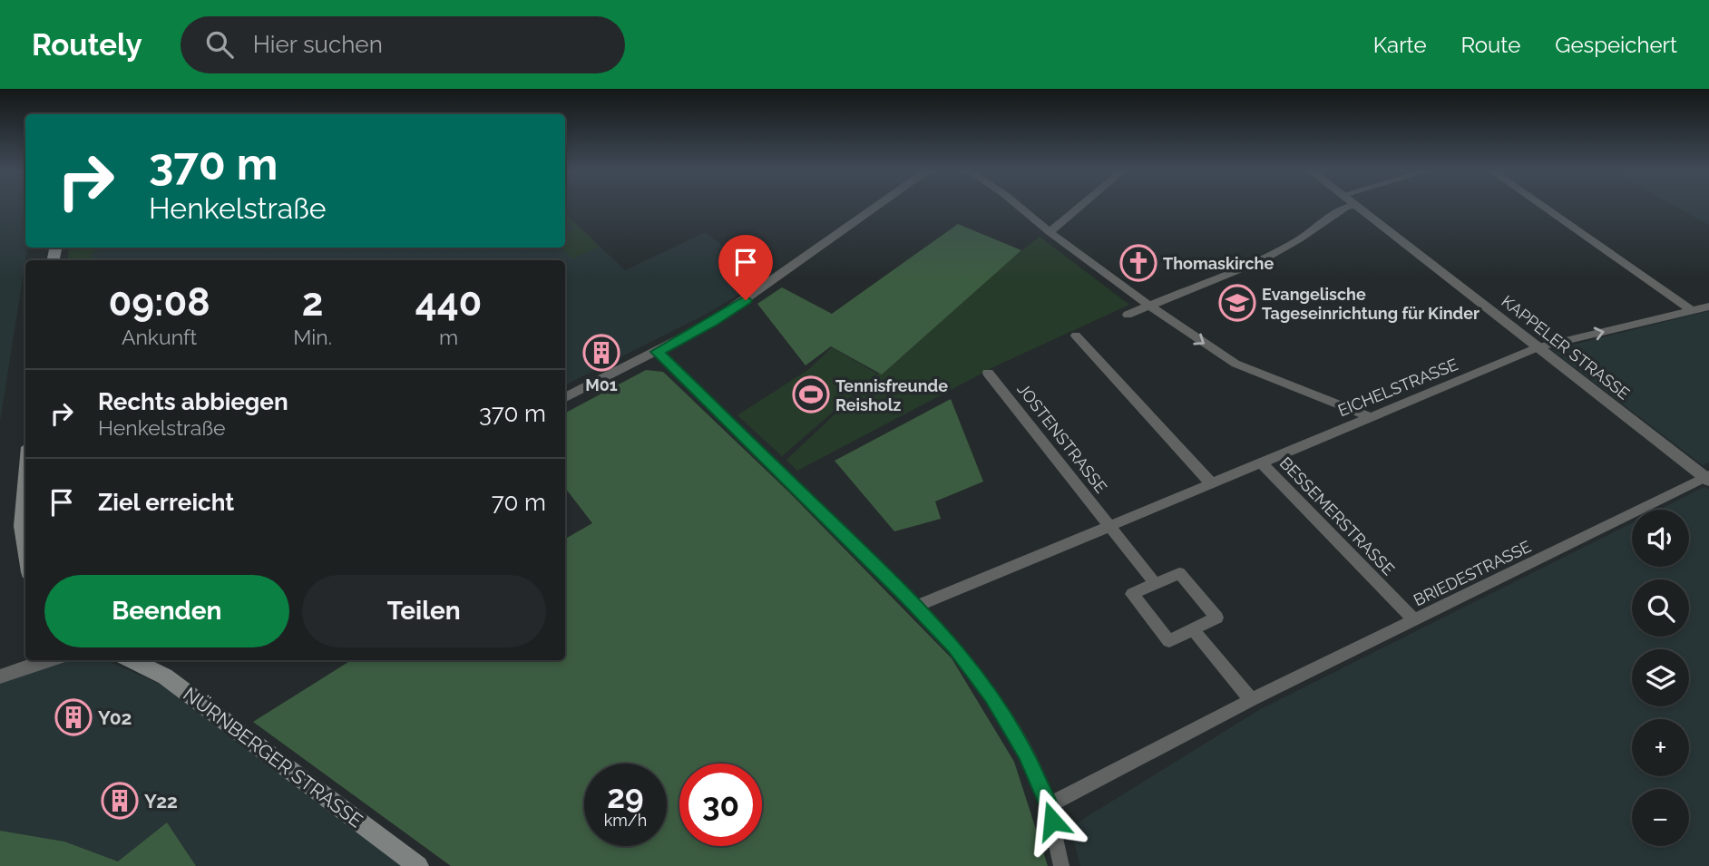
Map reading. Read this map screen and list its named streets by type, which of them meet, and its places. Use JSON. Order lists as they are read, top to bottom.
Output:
{
  "streets": {
    "main road": ["NÜRNBERGER STRASSE"],
    "street": [
      "KAPPELER STRASSE",
      "EICHELSTRASSE",
      "JOSTENSTRASSE",
      "BESSEMERSTRASSE",
      "BRIEDESTRASSE"
    ]
  },
  "crossings": [
    ["KAPPELER STRASSE", "EICHELSTRASSE"],
    ["KAPPELER STRASSE", "BRIEDESTRASSE"],
    ["EICHELSTRASSE", "JOSTENSTRASSE"],
    ["EICHELSTRASSE", "BESSEMERSTRASSE"],
    ["BESSEMERSTRASSE", "BRIEDESTRASSE"]
  ],
  "places": {
    "church": ["Thomaskirche"],
    "school or university": ["Evangelische Tageseinrichtung für Kinder"],
    "building": ["M01", "Y02", "Y22"],
    "sports": ["Tennisfreunde Reisholz"]
  },
  "page": {
    "header": "Routely",
    "search": "Hier suchen",
    "nav": ["Karte", "Route", "Gespeichert"],
    "turn": ["370 m", "Henkelstraße"],
    "eta": [
      "09:08",
      "Ankunft",
      "2",
      "Min.",
      "440",
      "m"
    ],
    "list": [
      {
        "name": "Rechts abbiegen",
        "note": "Henkelstraße",
        "value": "370 m"
      },
      {
        "name": "Ziel erreicht",
        "value": "70 m"
      }
    ],
    "map_buttons": ["+", "−"],
    "buttons": ["Beenden", "Teilen"],
    "speed": "29 km/h",
    "limit": "30"
  }
}
